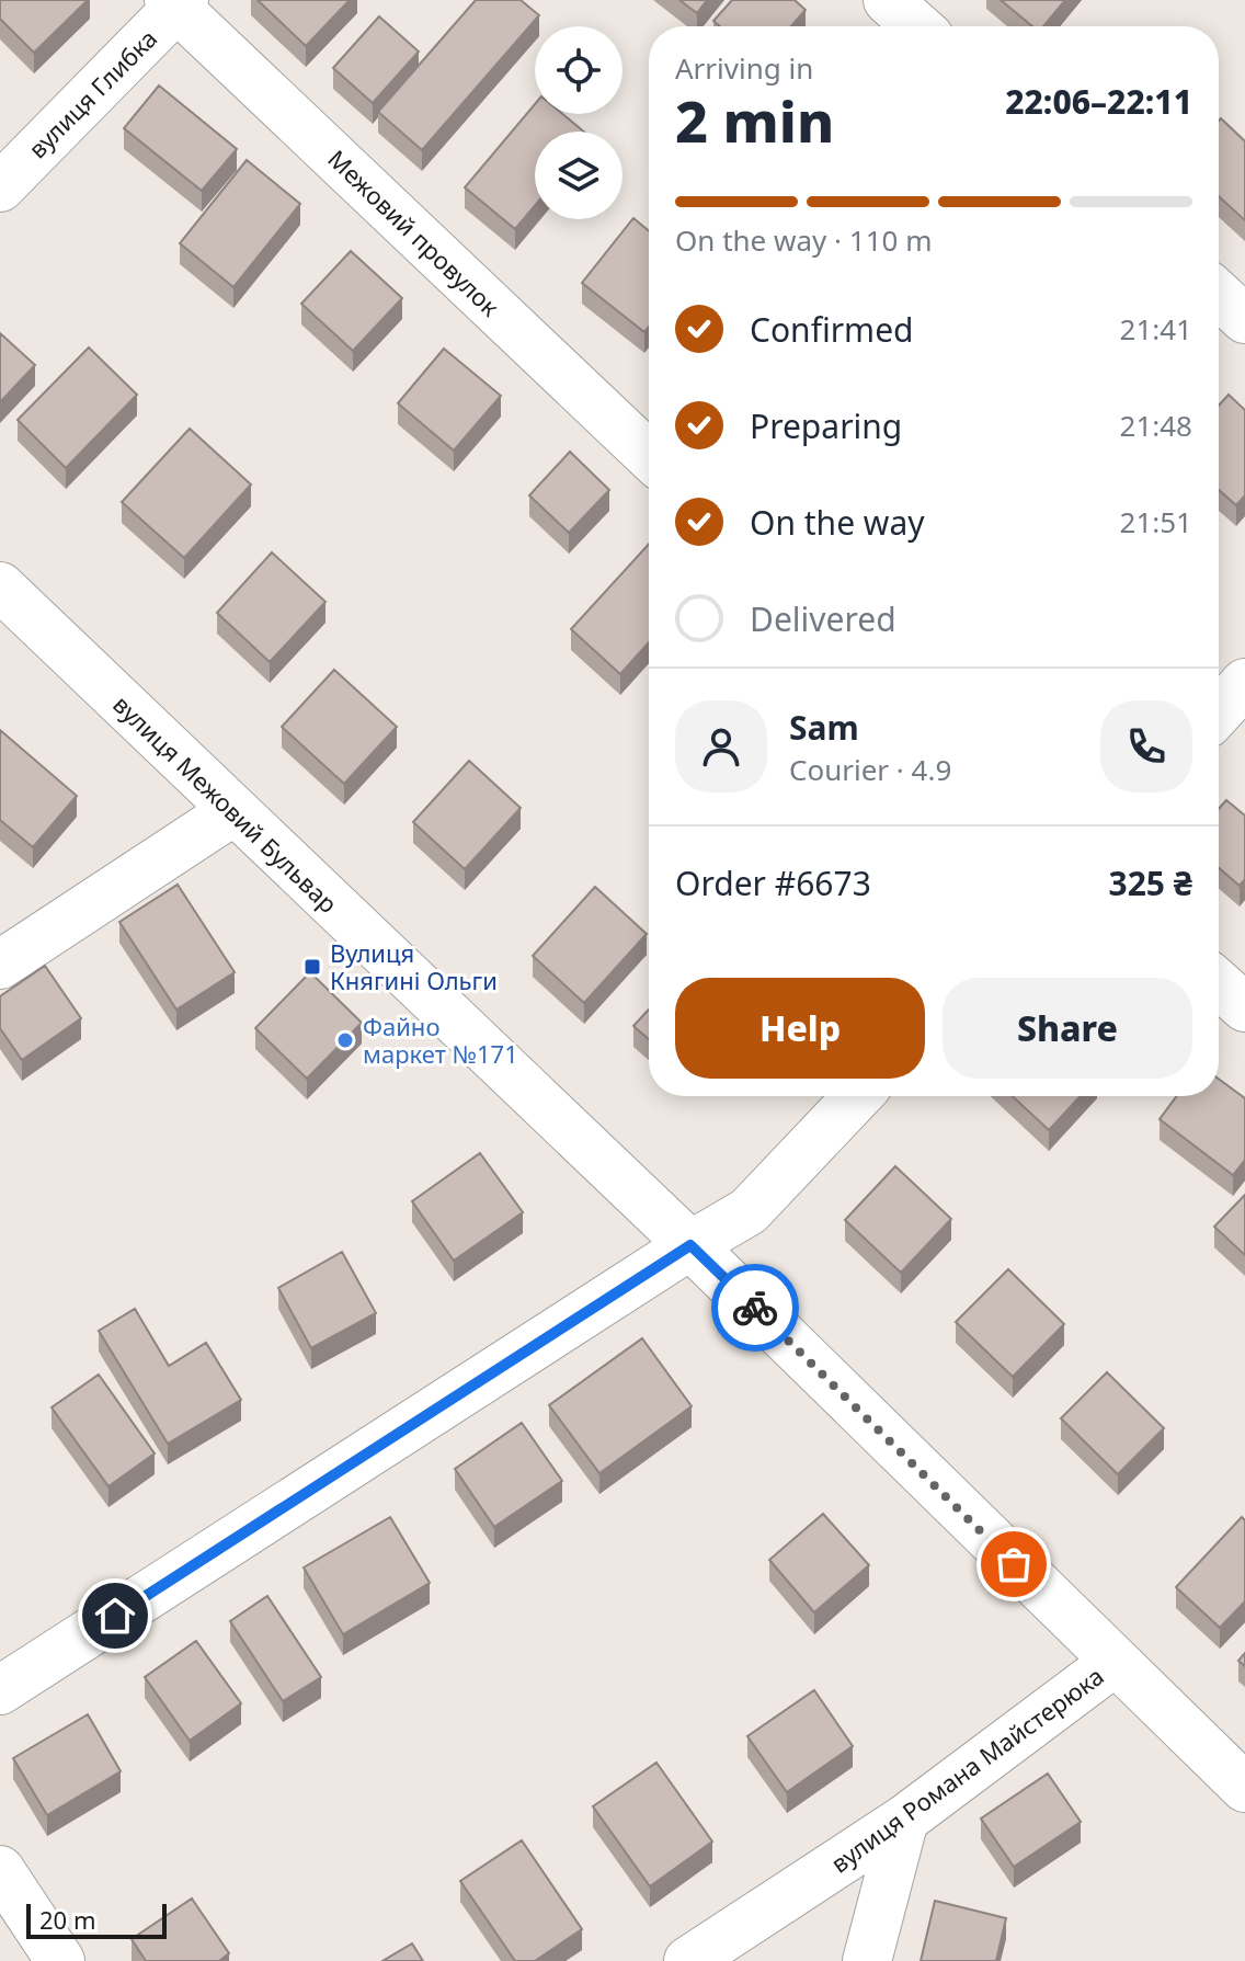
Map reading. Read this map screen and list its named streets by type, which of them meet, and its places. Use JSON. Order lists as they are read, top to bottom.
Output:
{
  "streets": {
    "street": [
      "вулиця Глибка",
      "Межовий провулок",
      "вулиця Межовий Бульвар",
      "вулиця Романа Майстерюка"
    ]
  },
  "crossings": [
    ["вулиця Глибка", "Межовий провулок"],
    ["вулиця Межовий Бульвар", "вулиця Романа Майстерюка"]
  ],
  "places": {
    "transit": ["Вулиця Княгині Ольги"],
    "other": ["Файно маркет №171"]
  },
  "scale_bar": "20 m",
  "page": {
    "heading": ["2 min", "Arriving in", "22:06–22:11"],
    "panel": [
      "Sam",
      "Courier · 4.9",
      "Order #6673",
      "325 ₴"
    ],
    "bar": "On the way · 110 m",
    "list": [
      ["Confirmed", "21:41"],
      ["Preparing", "21:48"],
      ["On the way", "21:51"],
      "Delivered"
    ],
    "buttons": ["Help", "Share"],
    "scale": "20 m"
  }
}
